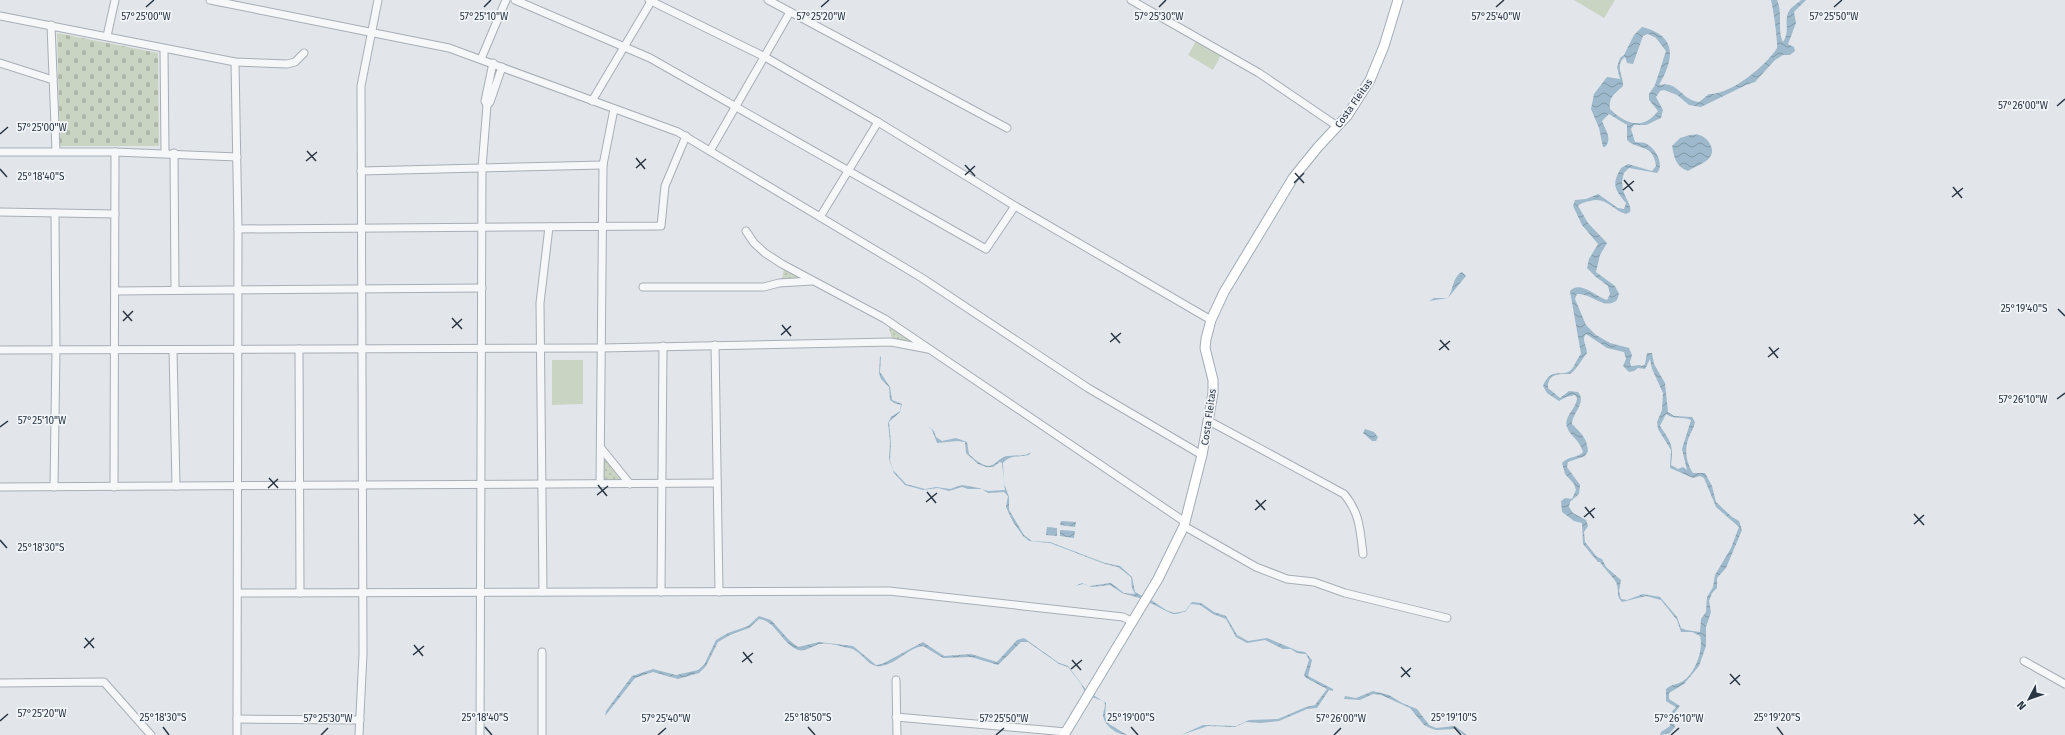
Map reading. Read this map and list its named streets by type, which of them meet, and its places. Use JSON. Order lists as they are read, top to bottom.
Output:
{
  "streets": {
    "main road": ["Costa Fleitas"]
  },
  "north": "bottom left",
  "coordinates": [
    "57°25'00\"W",
    "57°25'10\"W",
    "57°25'20\"W",
    "57°25'30\"W",
    "57°25'40\"W",
    "57°25'50\"W",
    "57°26'00\"W",
    "25°18'40\"S",
    "25°19'40\"S",
    "57°26'10\"W",
    "25°18'30\"S",
    "25°18'50\"S",
    "25°19'00\"S",
    "25°19'10\"S",
    "25°19'20\"S"
  ]
}
